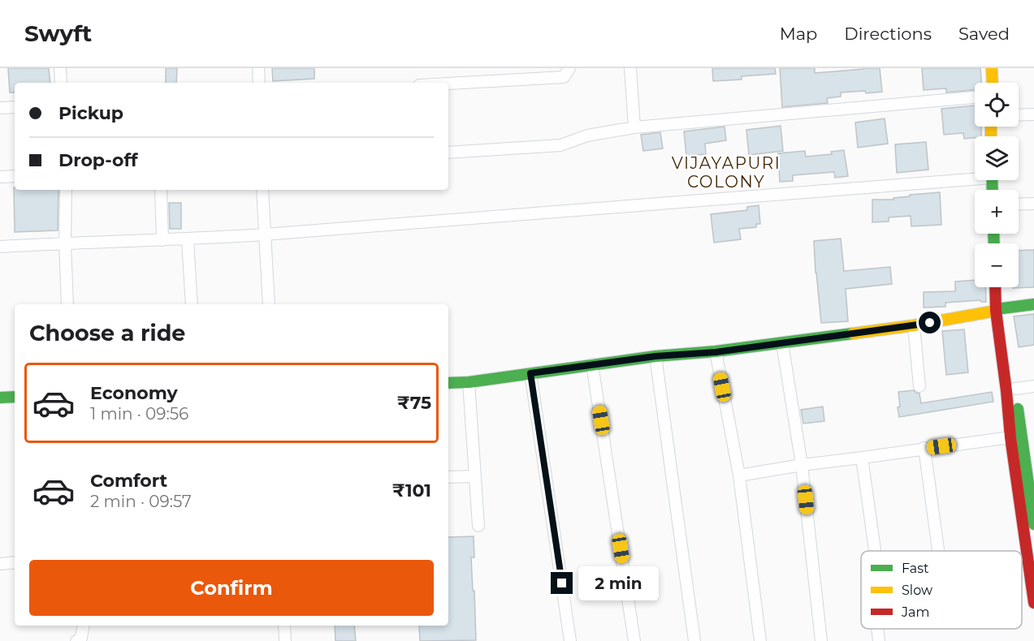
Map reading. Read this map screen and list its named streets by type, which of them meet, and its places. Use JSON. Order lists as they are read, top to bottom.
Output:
{
  "districts": ["VIJAYAPURI COLONY"],
  "legend": ["Fast", "Slow", "Jam"],
  "page": {
    "header": "Swyft",
    "nav": ["Map", "Directions", "Saved"],
    "map_buttons": ["+", "−"],
    "banner": ["Pickup", "Drop-off"],
    "heading": "Choose a ride",
    "list": [
      {
        "name": "Economy",
        "note": "1 min · 09:56",
        "value": "₹75"
      },
      {
        "name": "Comfort",
        "note": "2 min · 09:57",
        "value": "₹101"
      }
    ],
    "buttons": "Confirm",
    "bubble": "2 min"
  }
}
